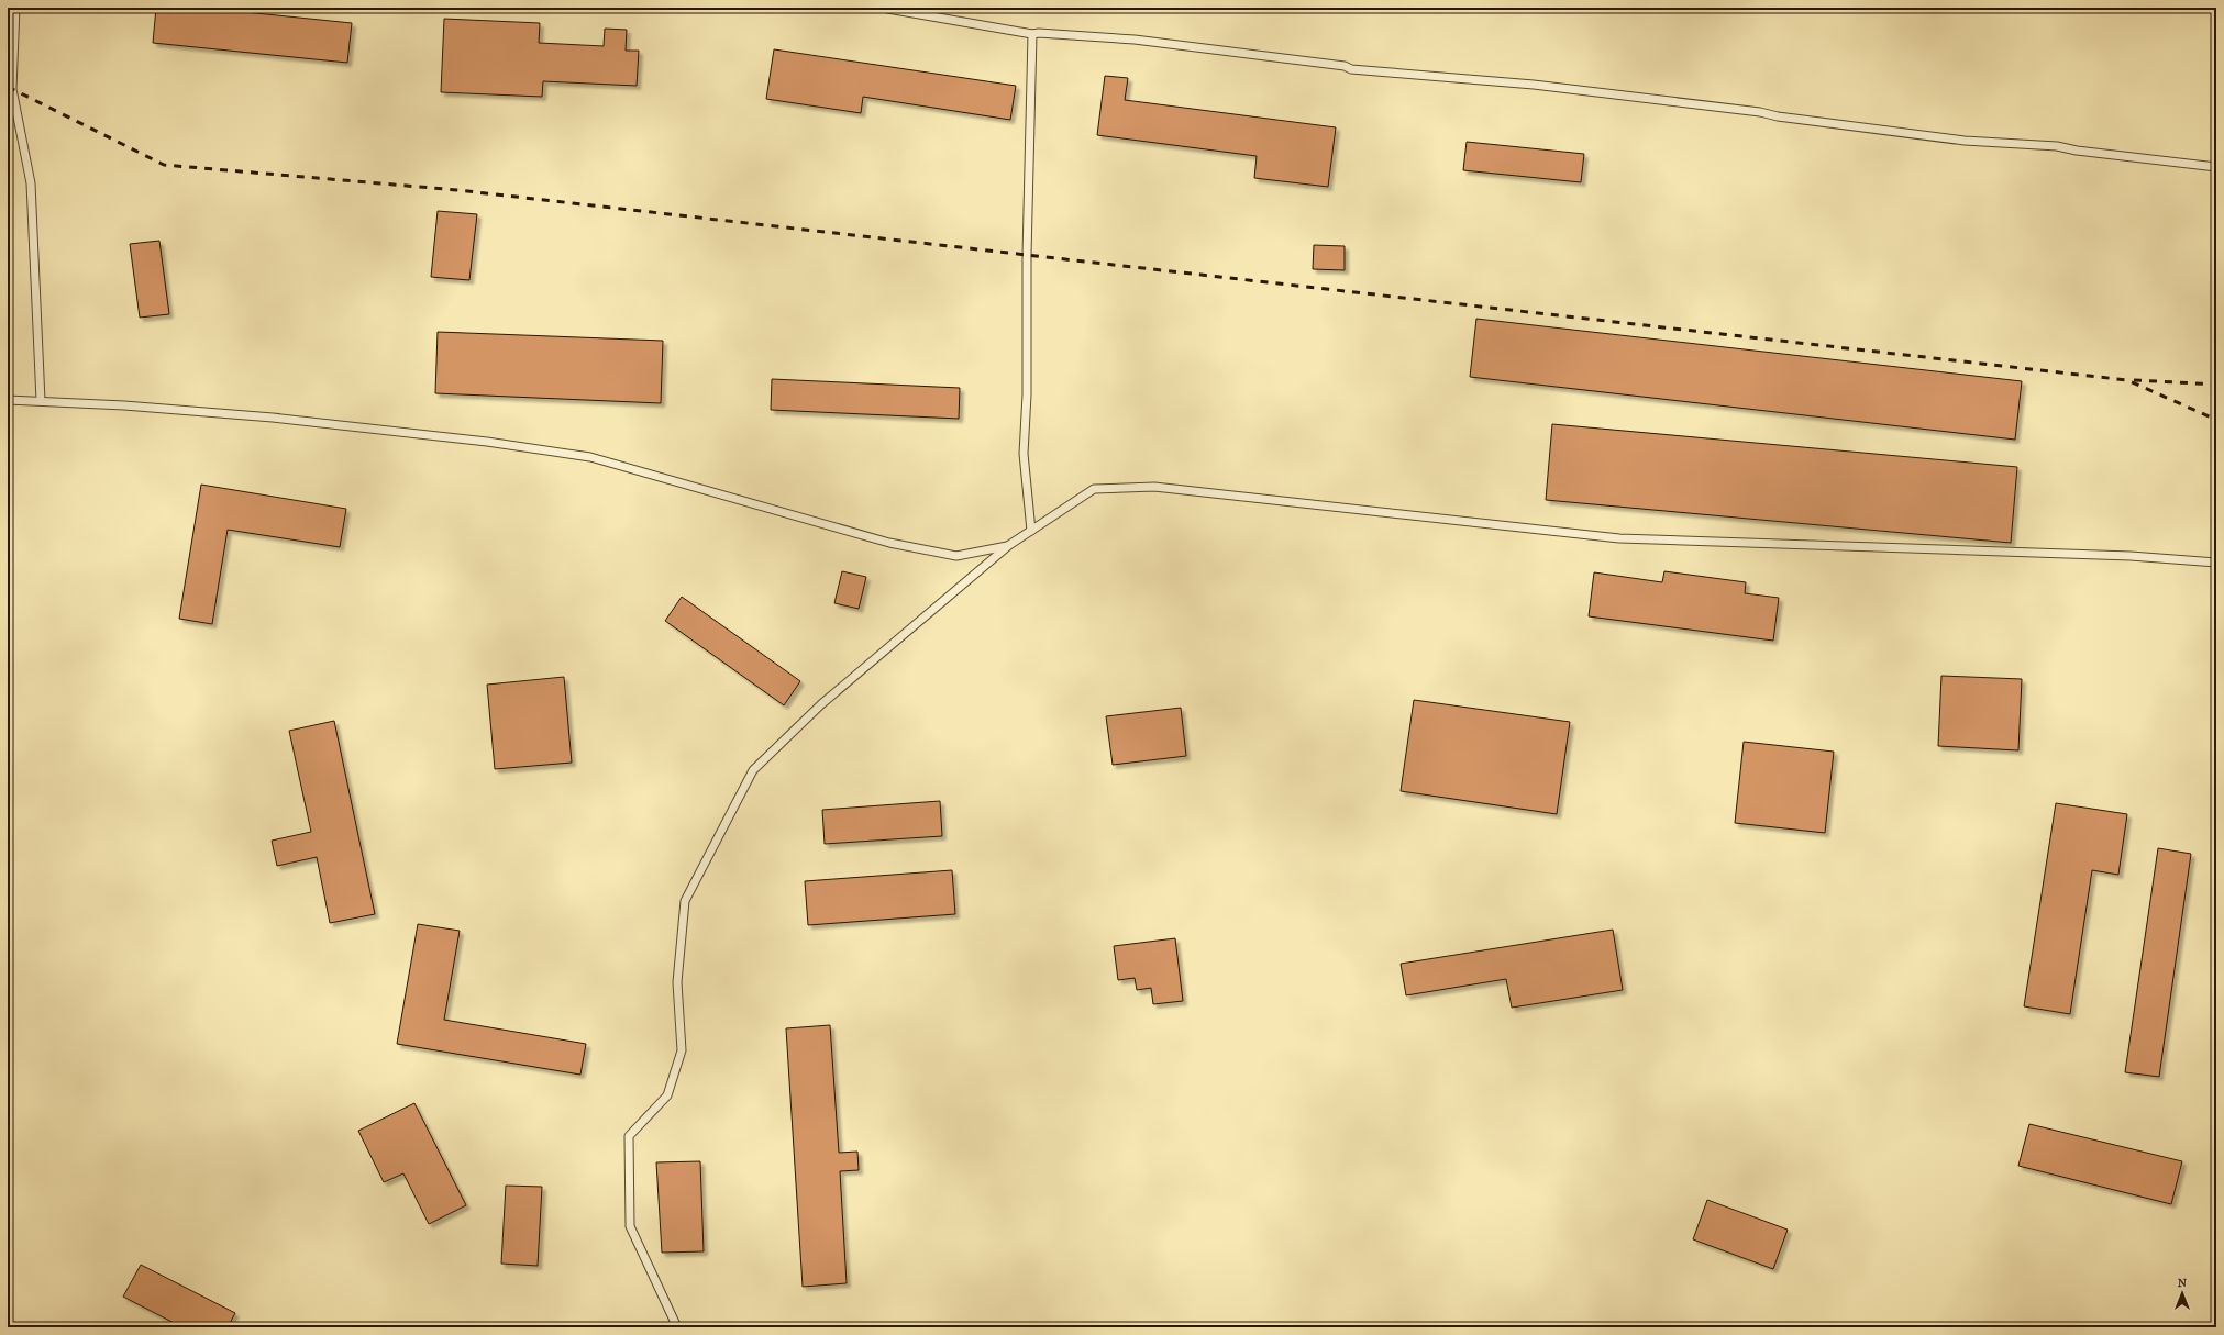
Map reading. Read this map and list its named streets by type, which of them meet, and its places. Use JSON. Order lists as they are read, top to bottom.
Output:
{
  "north": "top"
}
